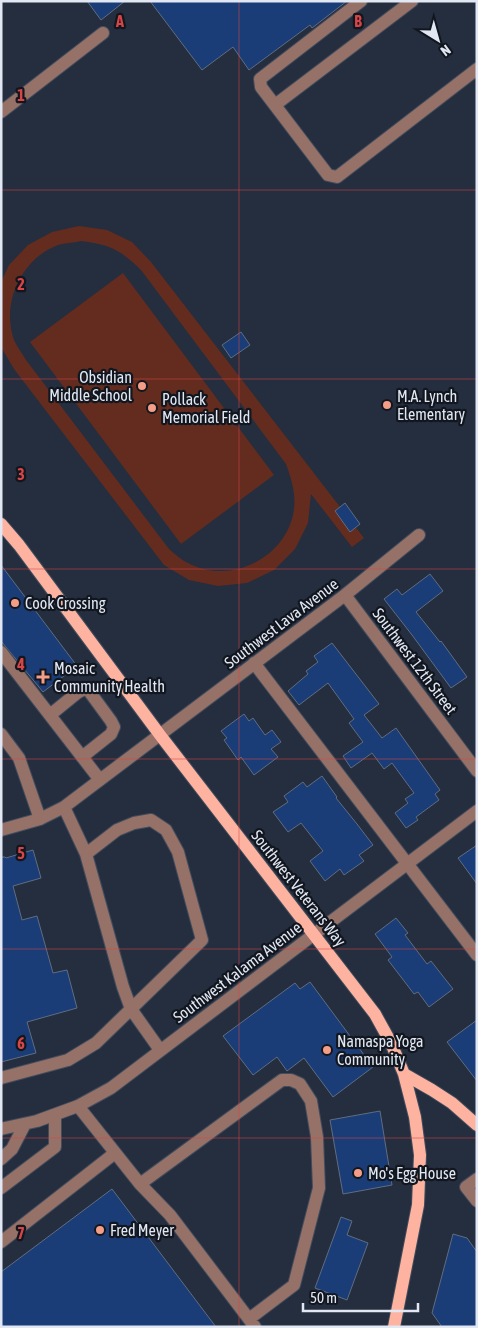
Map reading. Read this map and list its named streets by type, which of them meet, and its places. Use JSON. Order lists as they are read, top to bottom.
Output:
{
  "streets": {
    "main road": ["Southwest Veterans Way"],
    "street": ["Southwest Lava Avenue", "Southwest 12th Street", "Southwest Kalama Avenue"]
  },
  "crossings": [
    ["Southwest Lava Avenue", "Southwest 12th Street"],
    ["Southwest Lava Avenue", "Southwest Veterans Way"],
    ["Southwest Veterans Way", "Southwest Kalama Avenue"]
  ],
  "places": {
    "other": [
      "Obsidian Middle School",
      "M.A. Lynch Elementary",
      "Pollack Memorial Field",
      "Cook Crossing",
      "Namaspa Yoga Community",
      "Mo's Egg House",
      "Fred Meyer"
    ],
    "health": ["Mosaic Community Health"]
  },
  "scale_bar": "50 m",
  "north": "bottom right",
  "grid": {
    "columns": ["A", "B"],
    "rows": [
      "1",
      "2",
      "3",
      "4",
      "5",
      "6",
      "7"
    ]
  }
}
